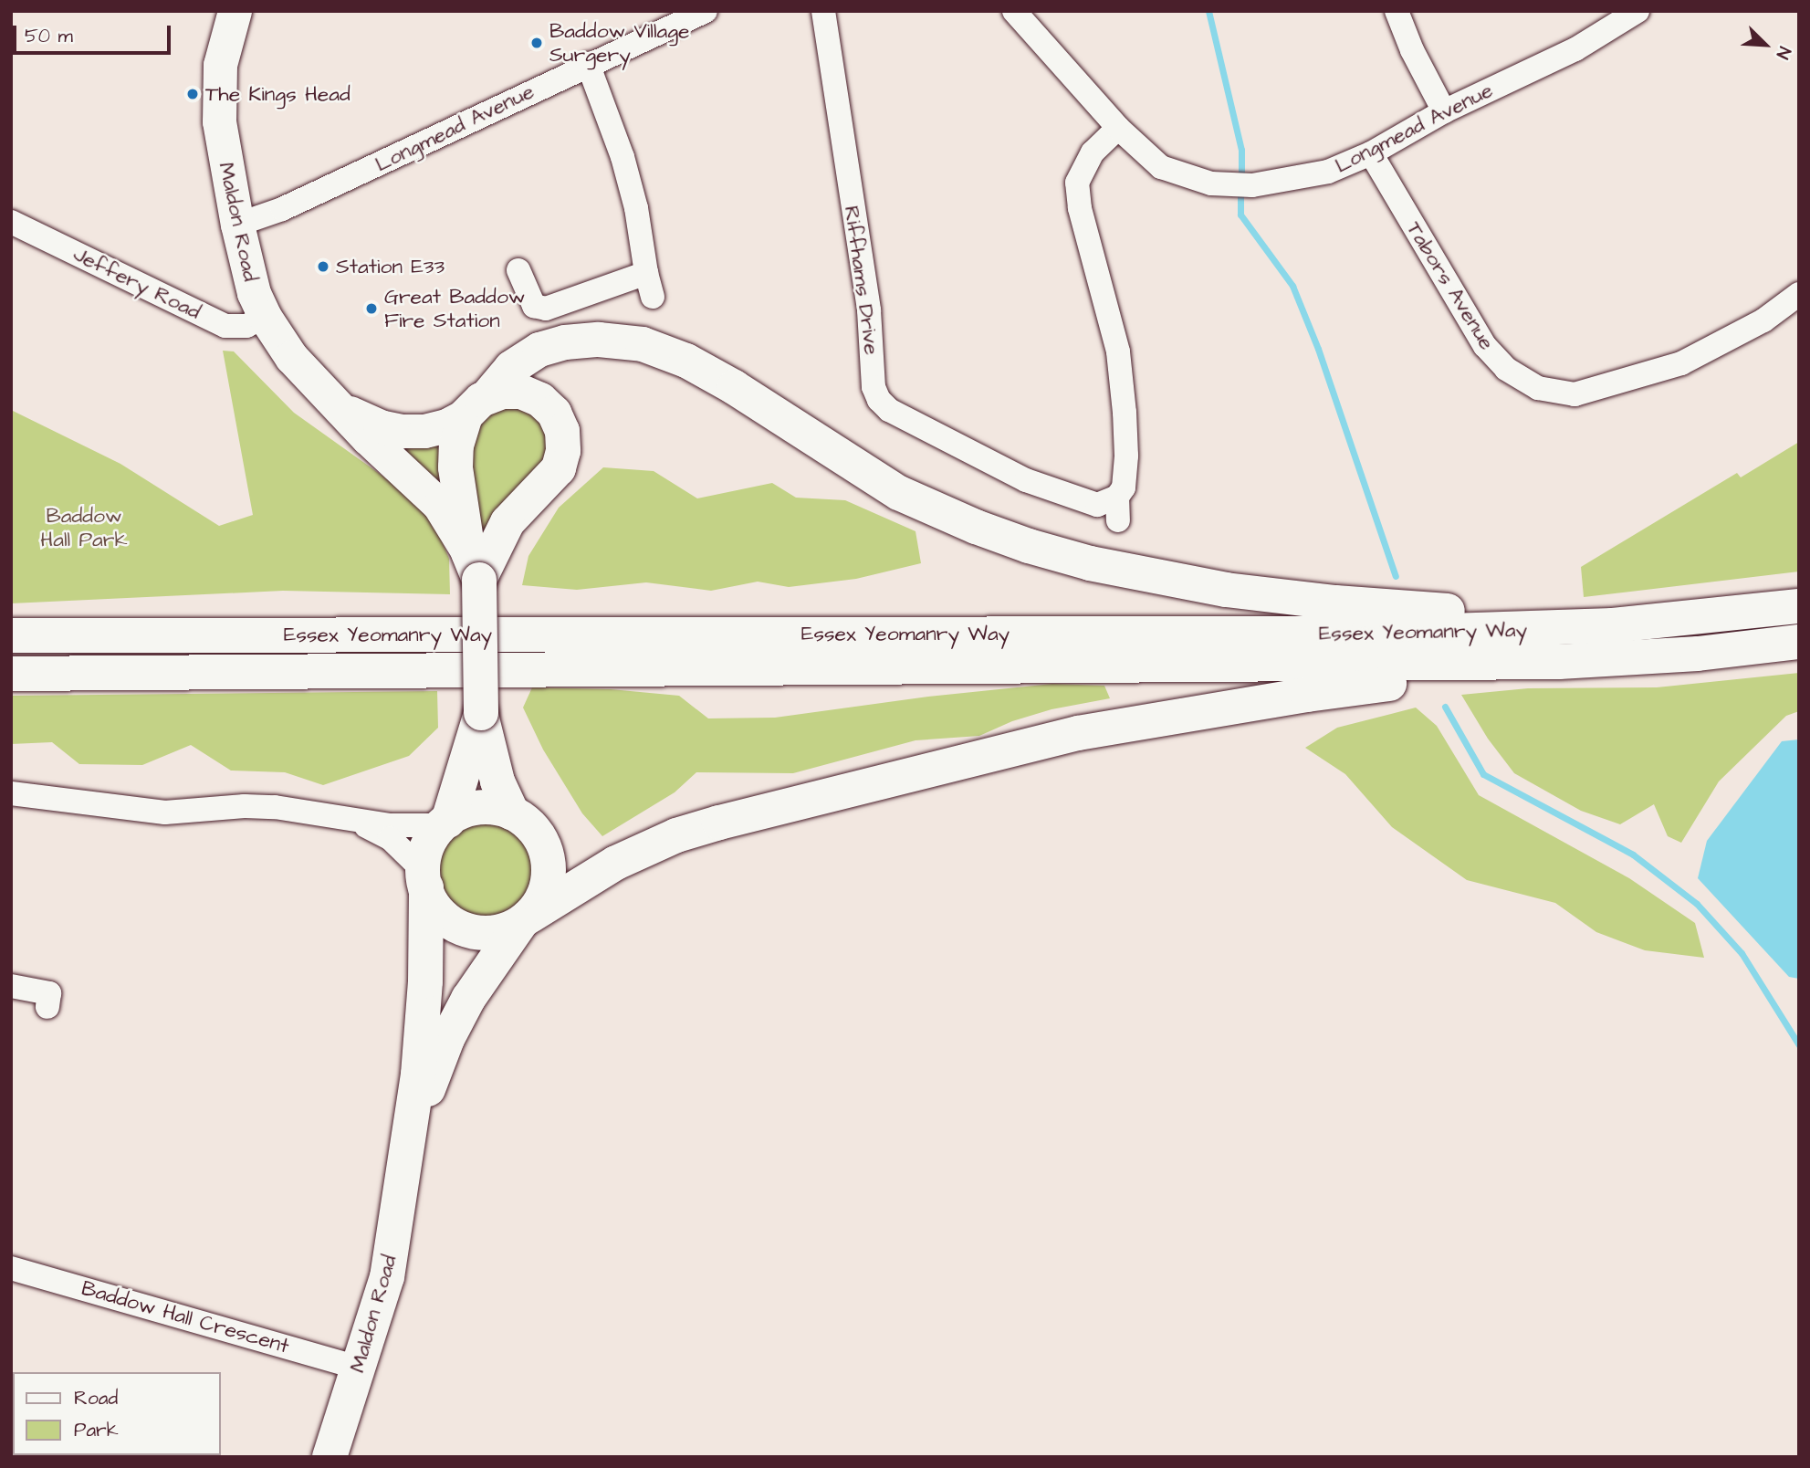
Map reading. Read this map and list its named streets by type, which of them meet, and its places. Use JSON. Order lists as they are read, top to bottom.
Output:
{
  "streets": {
    "main road": ["Maldon Road", "Essex Yeomanry Way"],
    "street": [
      "Longmead Avenue",
      "Riffhams Drive",
      "Jeffery Road",
      "Tabors Avenue",
      "Baddow Hall Crescent"
    ]
  },
  "crossings": [
    ["Longmead Avenue", "Maldon Road"],
    ["Longmead Avenue", "Riffhams Drive"],
    ["Longmead Avenue", "Tabors Avenue"],
    ["Maldon Road", "Jeffery Road"],
    ["Maldon Road", "Baddow Hall Crescent"]
  ],
  "parks": ["Baddow Hall Park"],
  "places": [
    "Baddow Village Surgery",
    "The Kings Head",
    "Station E33",
    "Great Baddow Fire Station"
  ],
  "legend": ["Road", "Park"],
  "scale_bar": "50 m",
  "north": "bottom right"
}
